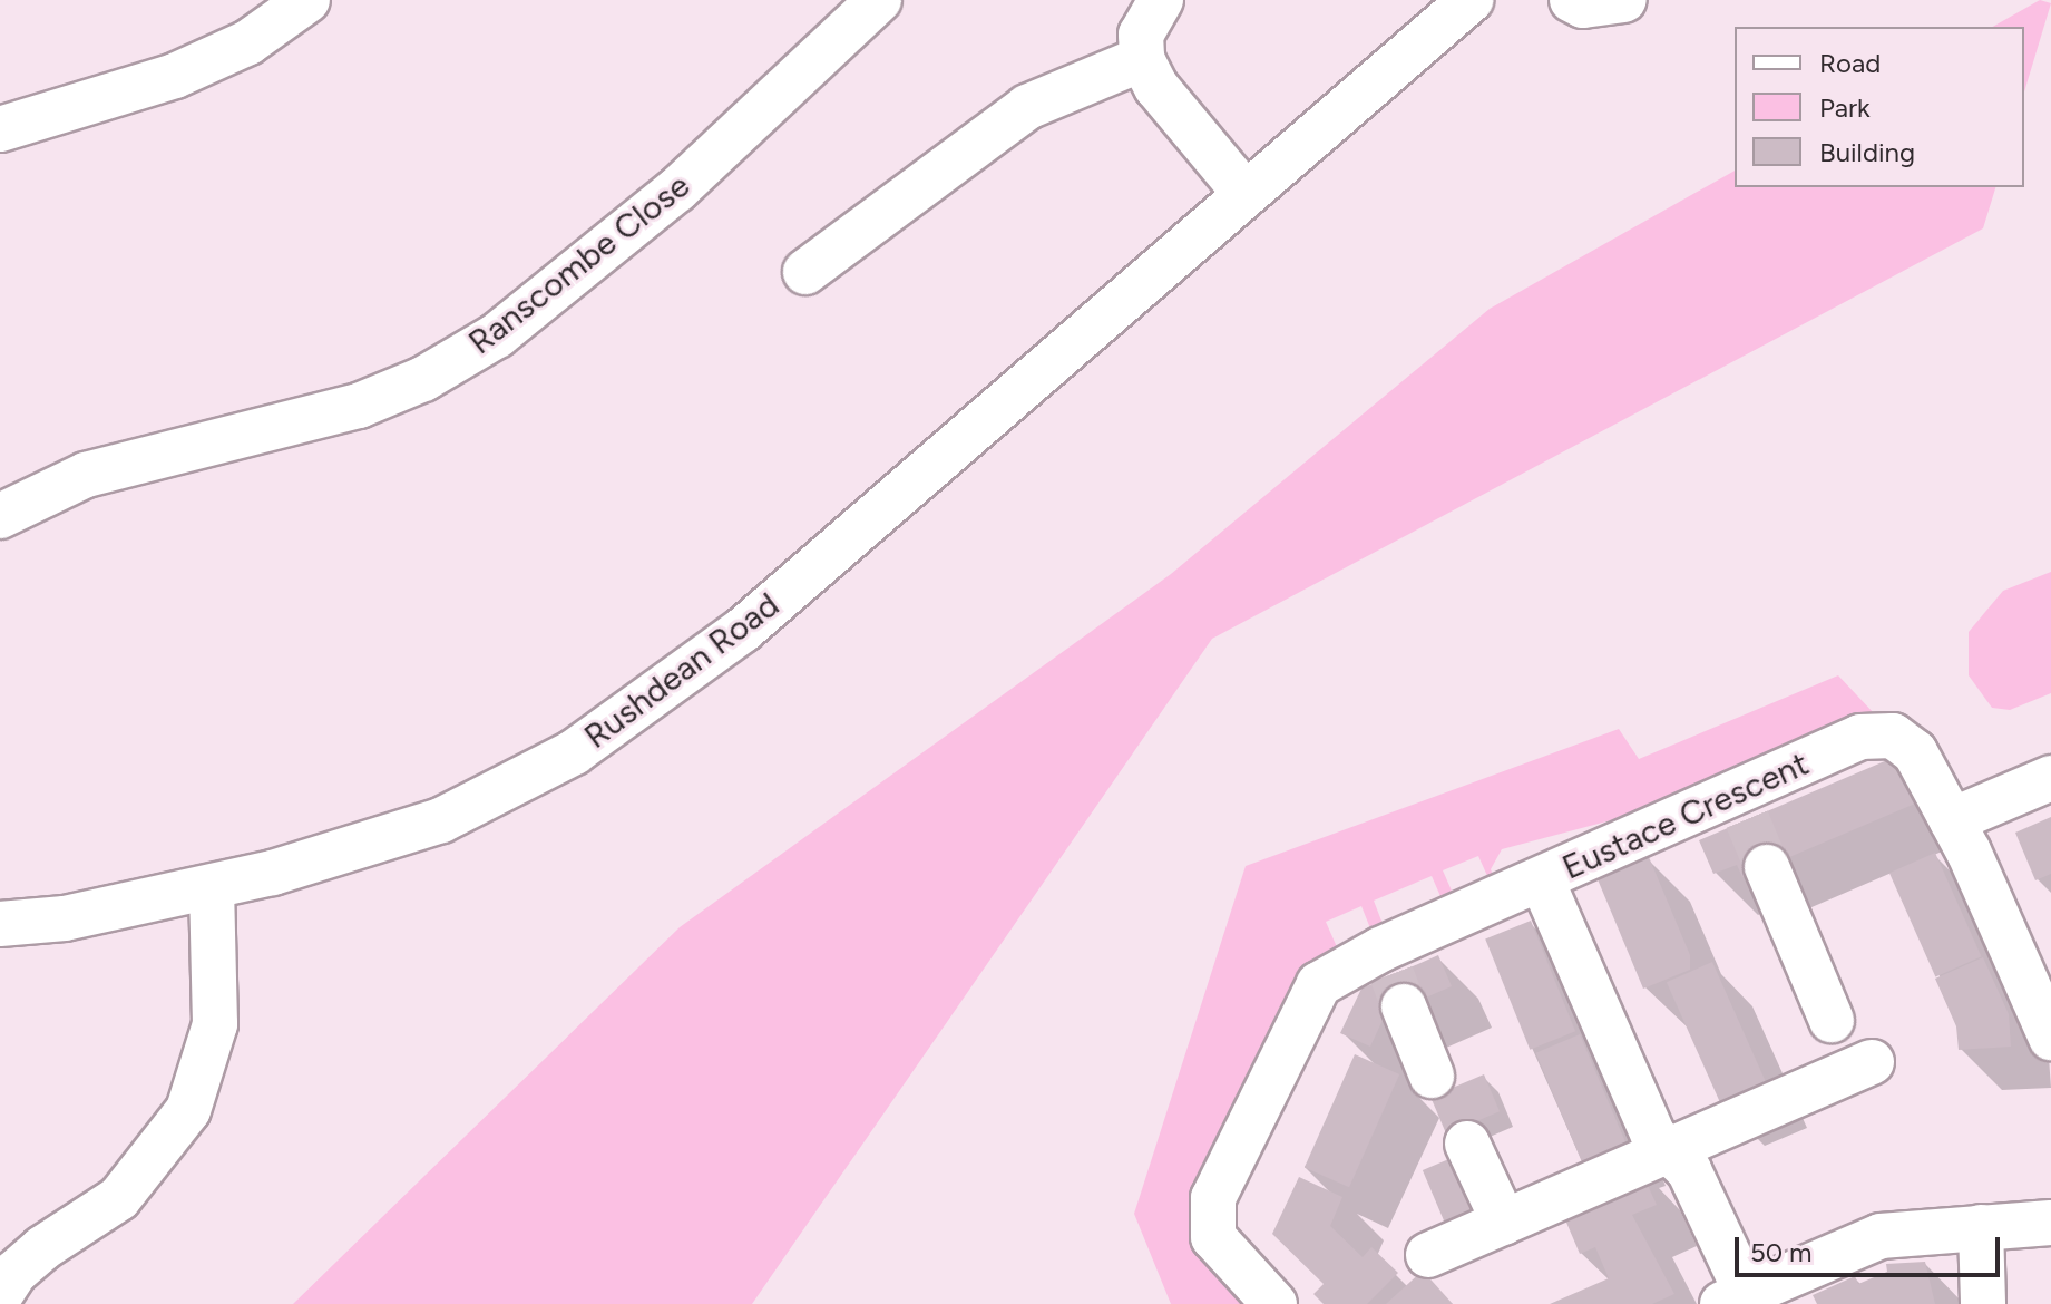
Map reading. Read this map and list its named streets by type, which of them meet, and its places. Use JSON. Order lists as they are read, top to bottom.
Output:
{
  "streets": {
    "street": ["Ranscombe Close", "Rushdean Road", "Eustace Crescent"]
  },
  "legend": ["Road", "Park", "Building"],
  "scale_bar": "50 m"
}
